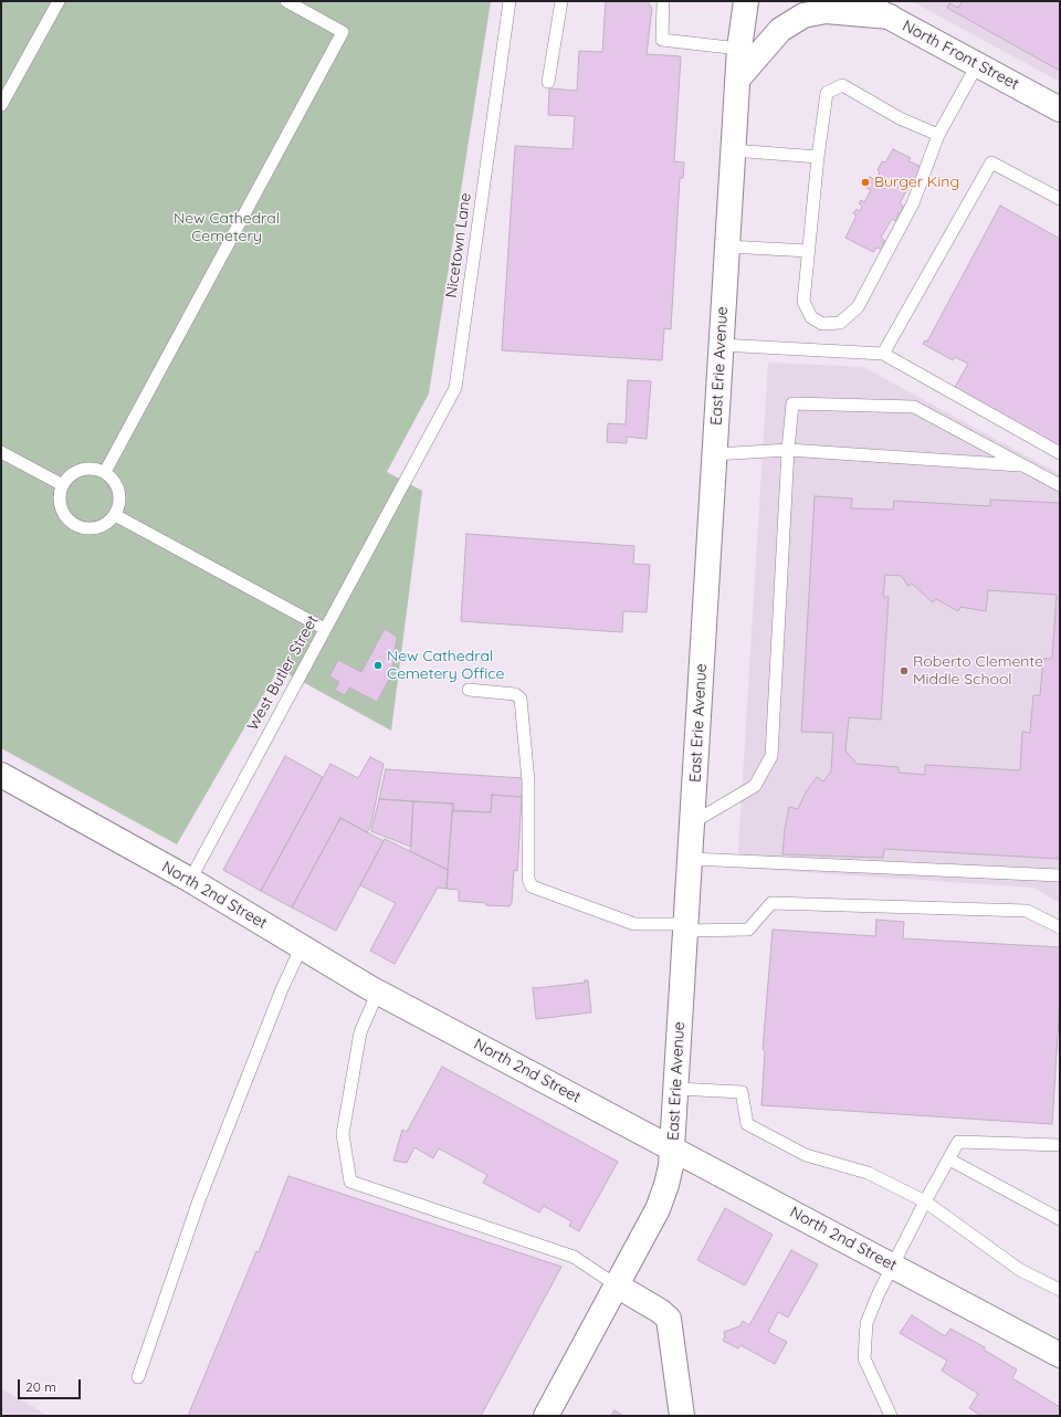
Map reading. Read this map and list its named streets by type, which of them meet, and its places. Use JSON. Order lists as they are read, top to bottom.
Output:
{
  "streets": {
    "main road": ["North Front Street", "East Erie Avenue", "North 2nd Street"],
    "lane": ["Nicetown Lane", "West Butler Street"]
  },
  "crossings": [
    ["Nicetown Lane", "West Butler Street"],
    ["East Erie Avenue", "North 2nd Street"],
    ["West Butler Street", "North 2nd Street"]
  ],
  "parks": ["New Cathedral Cemetery"],
  "places": ["Burger King", "New Cathedral Cemetery Office", "Roberto Clemente Middle School"],
  "scale_bar": "20 m"
}
